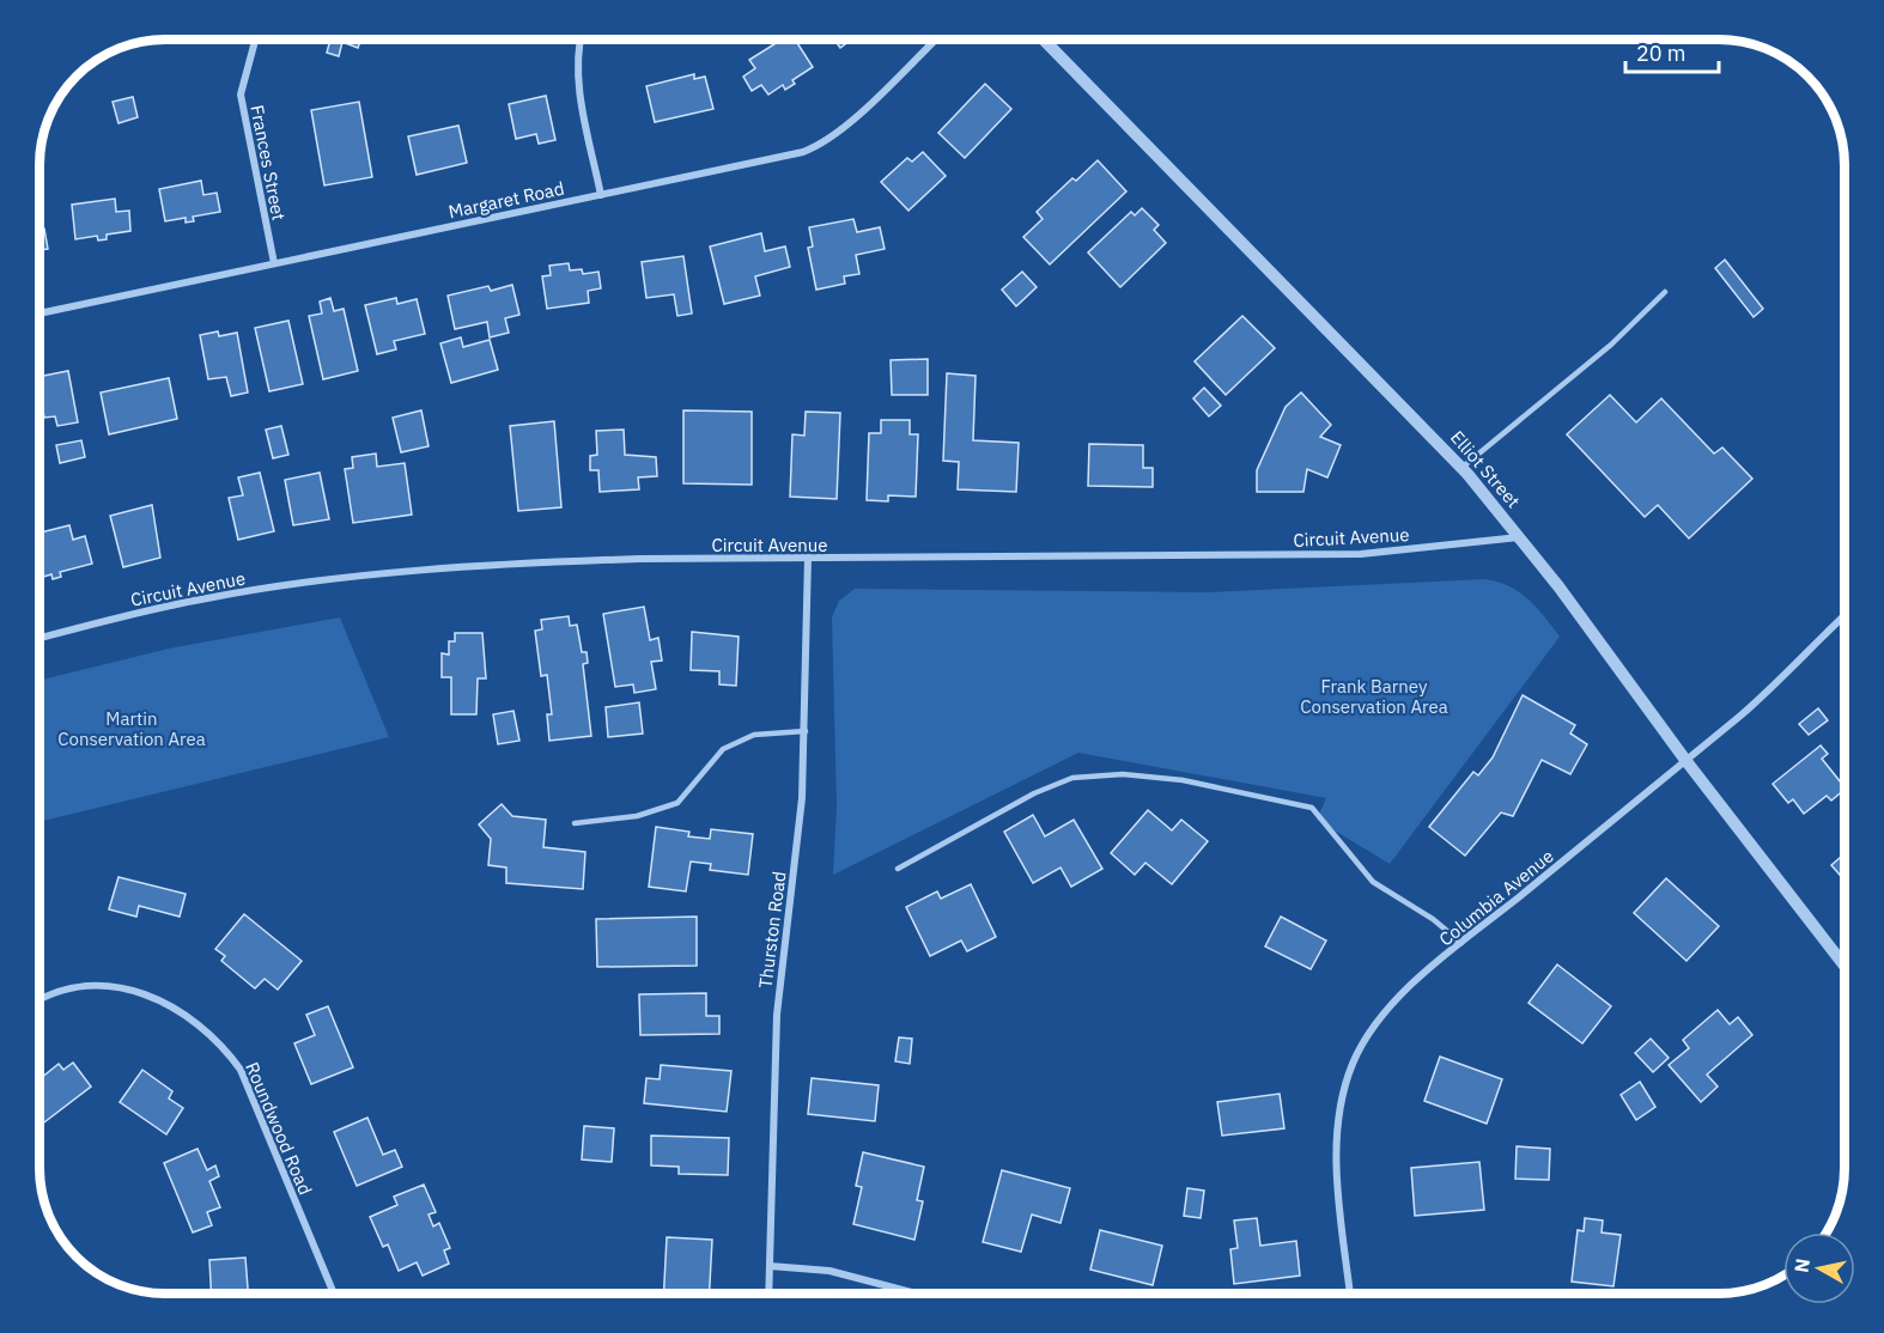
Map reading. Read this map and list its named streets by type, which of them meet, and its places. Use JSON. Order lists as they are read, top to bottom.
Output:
{
  "streets": {
    "street": [
      "Frances Street",
      "Margaret Road",
      "Elliot Street",
      "Circuit Avenue",
      "Columbia Avenue",
      "Thurston Road",
      "Roundwood Road"
    ]
  },
  "crossings": [
    ["Frances Street", "Margaret Road"],
    ["Elliot Street", "Circuit Avenue"],
    ["Elliot Street", "Columbia Avenue"],
    ["Circuit Avenue", "Thurston Road"]
  ],
  "parks": ["Frank Barney Conservation Area", "Martin Conservation Area"],
  "scale_bar": "20 m",
  "north": "left"
}
